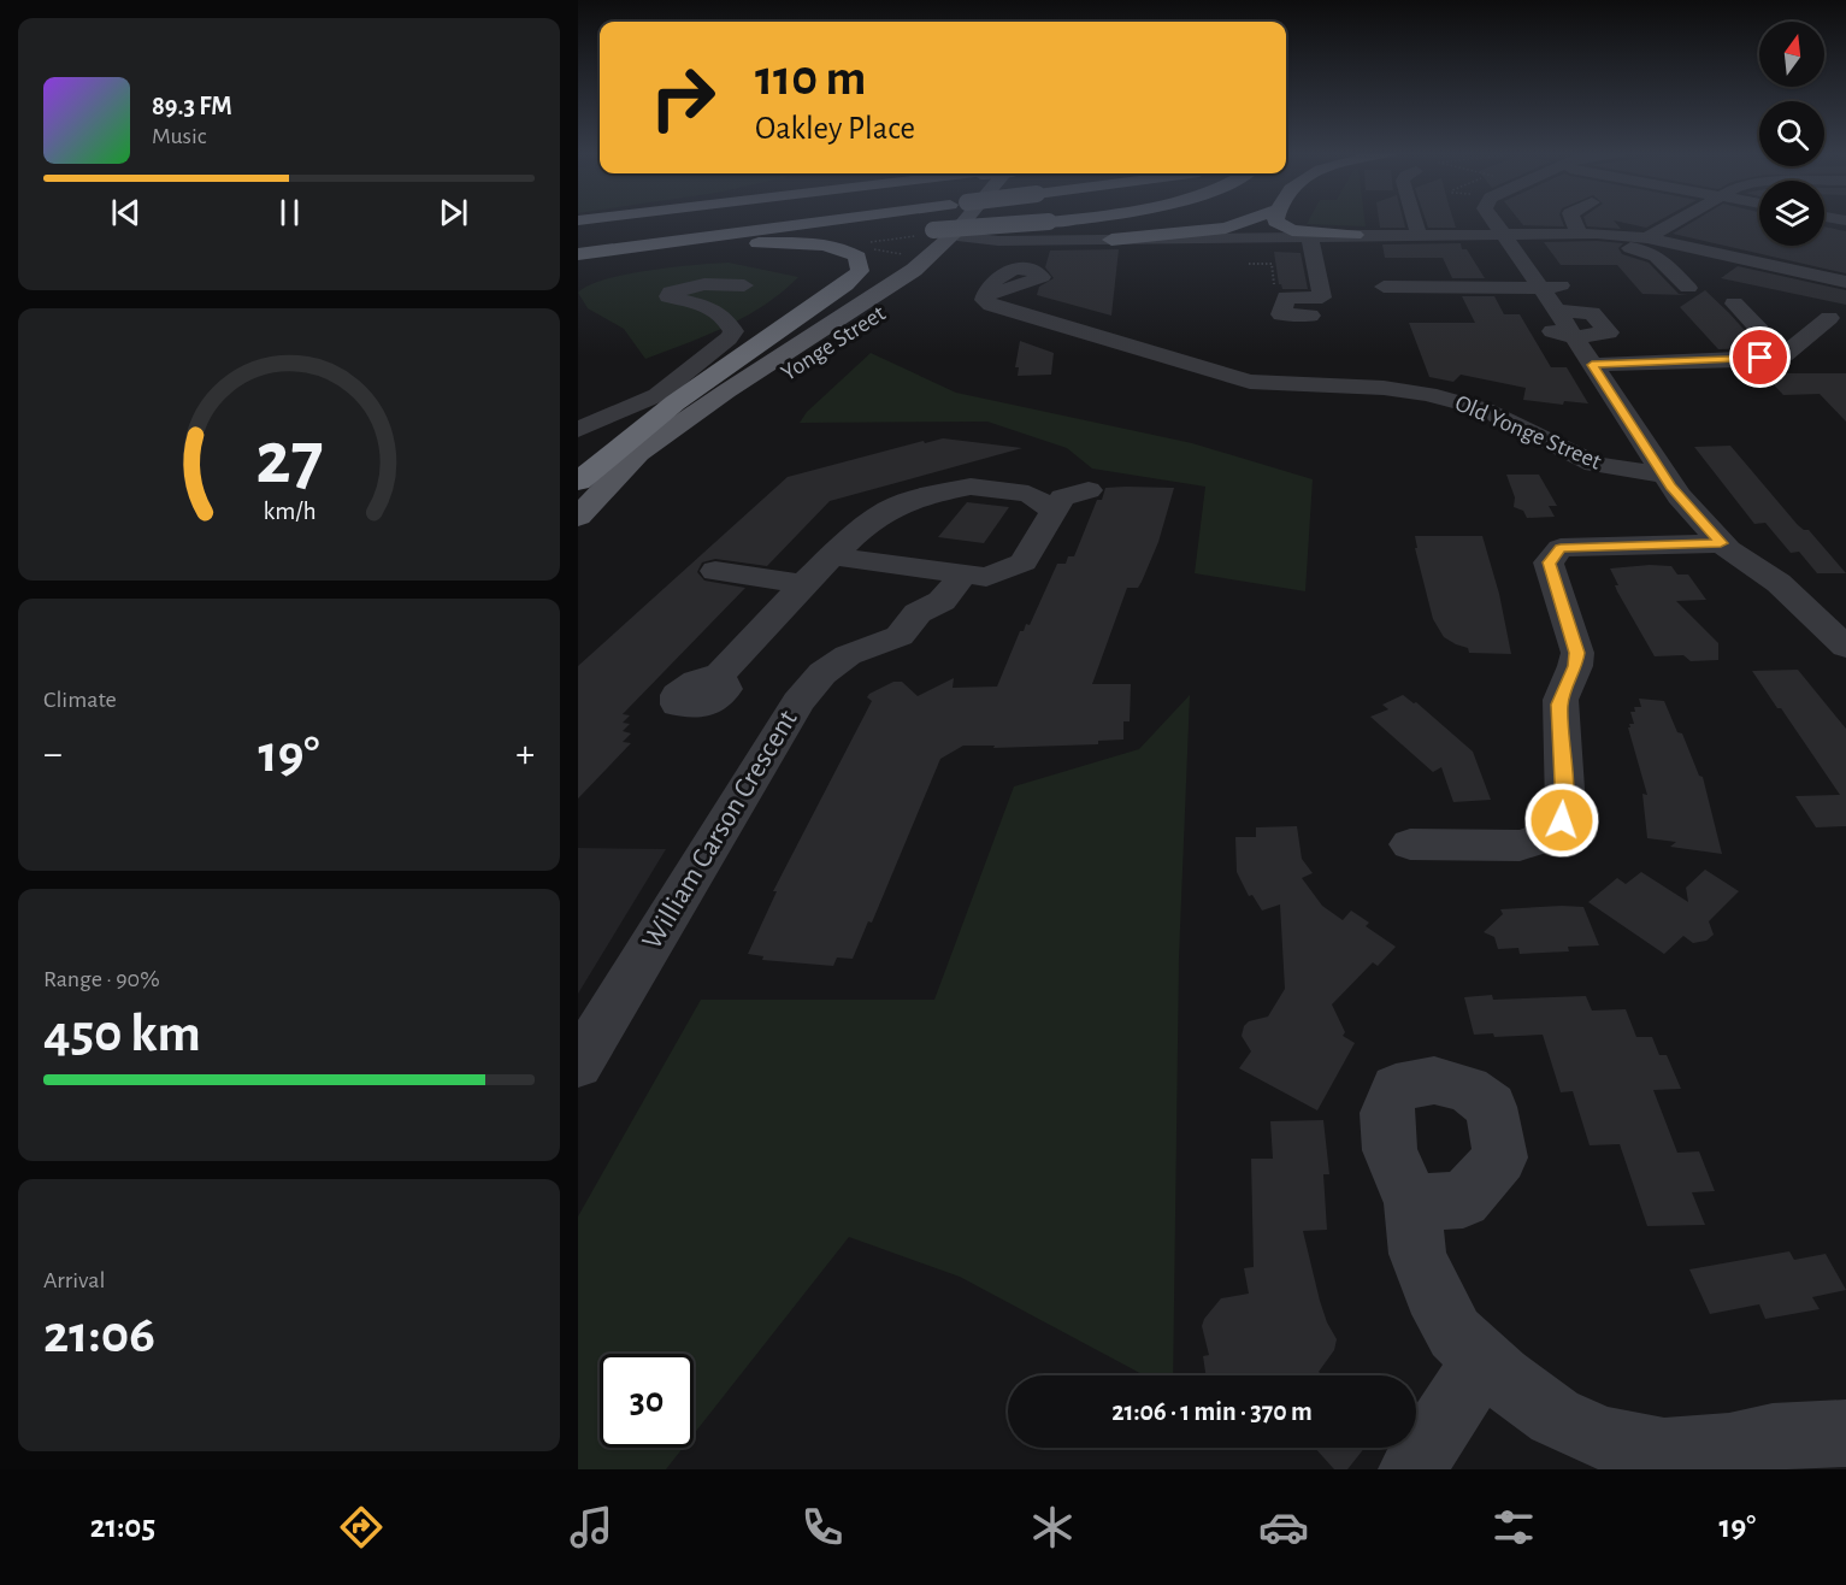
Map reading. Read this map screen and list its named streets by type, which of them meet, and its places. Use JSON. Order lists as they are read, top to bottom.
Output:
{
  "streets": {
    "main road": ["Yonge Street"],
    "street": ["Old Yonge Street", "William Carson Crescent"]
  },
  "north": "top",
  "page": {
    "turn": ["110 m", "Oakley Place"],
    "song": ["89.3 FM", "Music"],
    "tile": [
      "Climate",
      ["Range · 90%", "450 km"],
      ["Arrival", "21:06"]
    ],
    "heat": ["−", "19°", "+"],
    "limit": "30",
    "trip": "21:06 · 1 min · 370 m",
    "tabs": ["21:05", "19°"],
    "gauge": ["27", "km/h"]
  }
}
